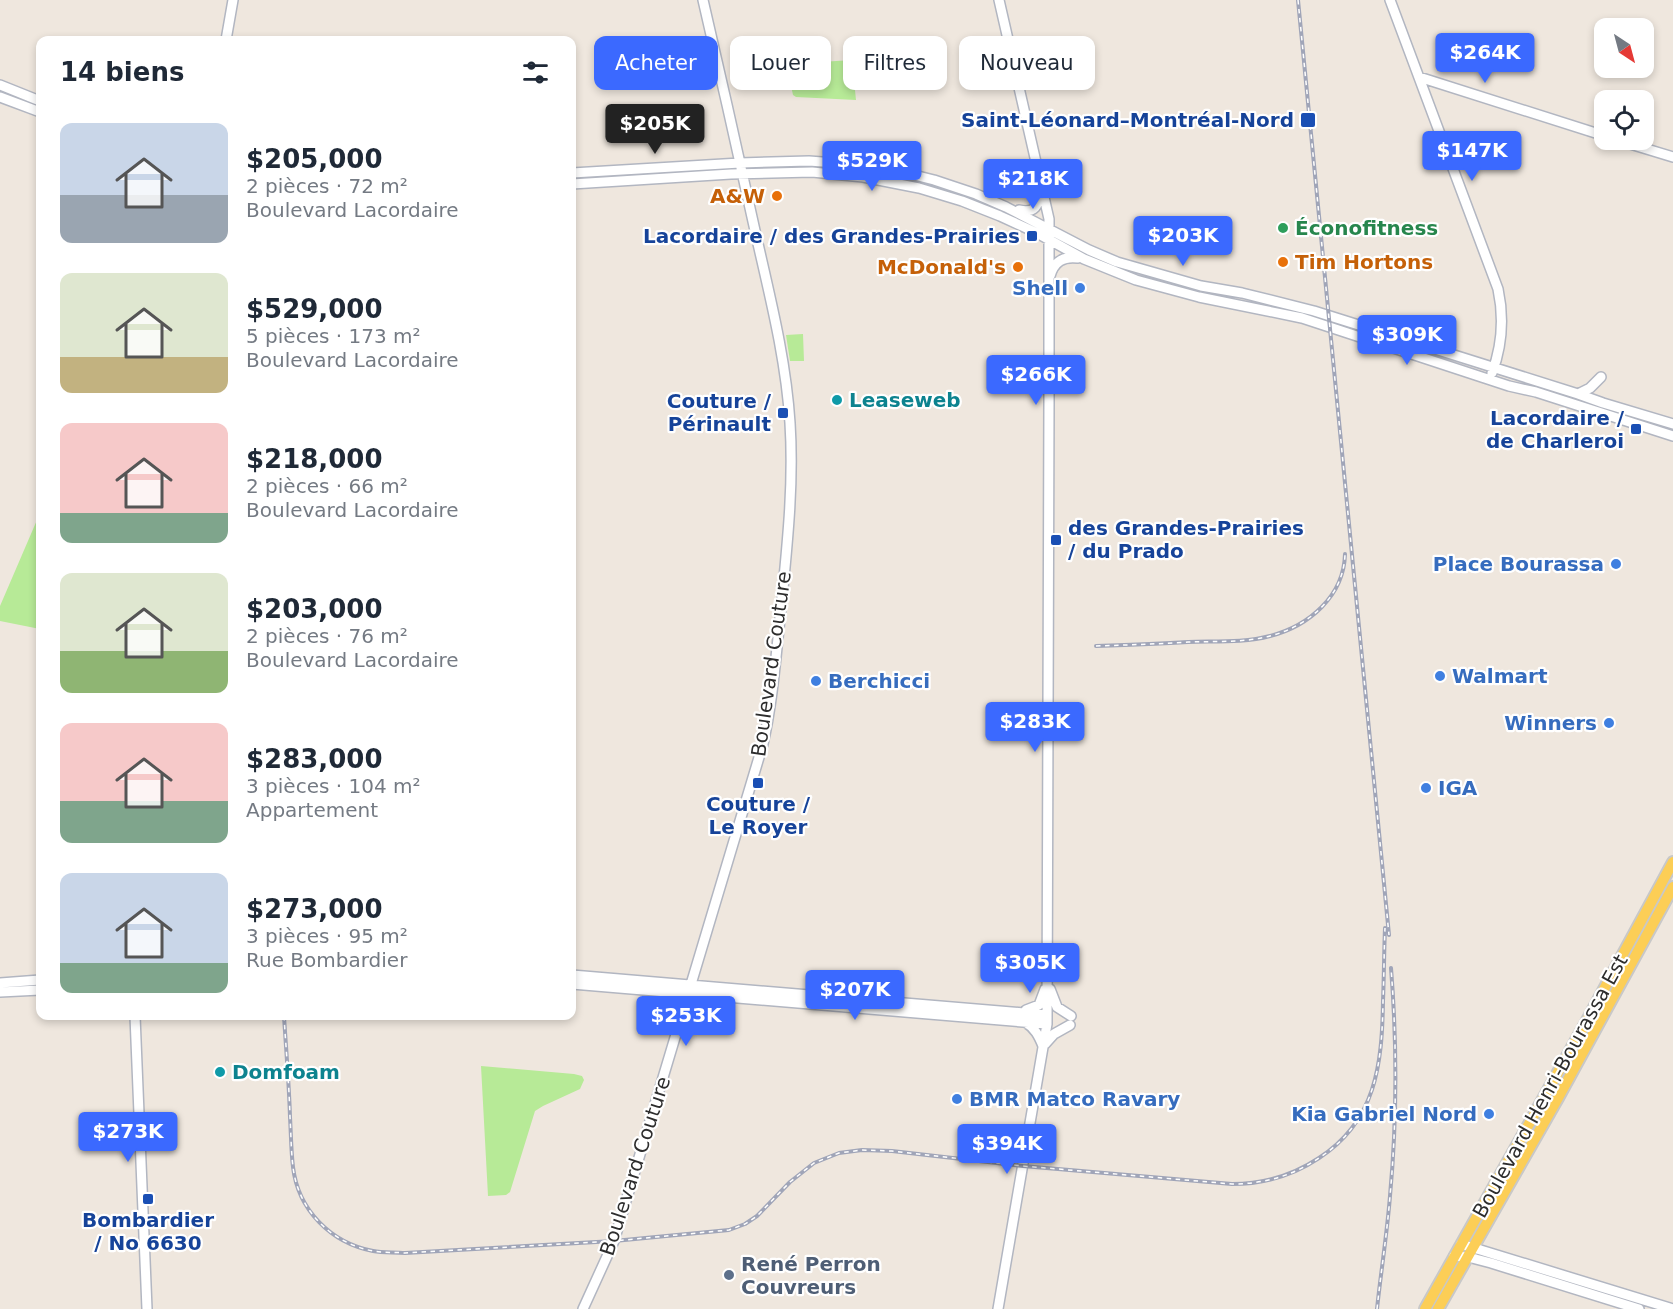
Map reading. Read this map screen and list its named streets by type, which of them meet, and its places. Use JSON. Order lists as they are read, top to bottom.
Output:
{
  "streets": {
    "main road": ["Boulevard Couture", "Boulevard Henri-Bourassa Est"]
  },
  "places": {
    "transit": [
      "Saint-Léonard–Montréal-Nord",
      "Lacordaire / des Grandes-Prairies",
      "Couture / Périnault",
      "Lacordaire / de Charleroi",
      "des Grandes-Prairies / du Prado",
      "Couture / Le Royer",
      "Bombardier / No 6630"
    ],
    "other": [
      "A&W",
      "Éconofitness",
      "Tim Hortons",
      "McDonald's",
      "Shell",
      "Leaseweb",
      "Place Bourassa",
      "Walmart",
      "Berchicci",
      "Winners",
      "IGA",
      "Domfoam",
      "BMR Matco Ravary",
      "Kia Gabriel Nord",
      "René Perron Couvreurs"
    ]
  },
  "north": "bottom right",
  "page": {
    "price": [
      "$264K",
      "$205K",
      "$147K",
      "$529K",
      "$218K",
      "$203K",
      "$309K",
      "$266K",
      "$283K",
      "$305K",
      "$207K",
      "$253K",
      "$273K",
      "$394K"
    ],
    "chip": [
      "Acheter",
      "Louer",
      "Filtres",
      "Nouveau"
    ],
    "heading": "14 biens",
    "list": [
      {
        "name": "$205,000",
        "note": "2 pièces · 72 m² · Boulevard Lacordaire"
      },
      {
        "name": "$529,000",
        "note": "5 pièces · 173 m² · Boulevard Lacordaire"
      },
      {
        "name": "$218,000",
        "note": "2 pièces · 66 m² · Boulevard Lacordaire"
      },
      {
        "name": "$203,000",
        "note": "2 pièces · 76 m² · Boulevard Lacordaire"
      },
      {
        "name": "$283,000",
        "note": "3 pièces · 104 m² · Appartement"
      },
      {
        "name": "$273,000",
        "note": "3 pièces · 95 m² · Rue Bombardier"
      }
    ]
  }
}
